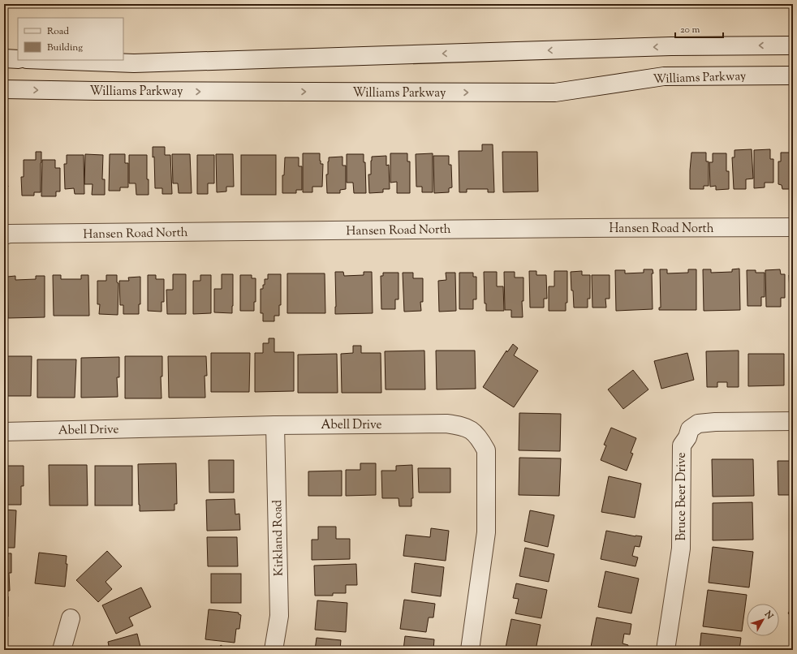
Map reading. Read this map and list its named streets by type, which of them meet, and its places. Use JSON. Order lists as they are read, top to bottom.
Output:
{
  "streets": {
    "street": [
      "Williams Parkway",
      "Hansen Road North",
      "Abell Drive",
      "Bruce Beer Drive",
      "Kirkland Road"
    ]
  },
  "crossings": [
    ["Abell Drive", "Kirkland Road"]
  ],
  "legend": ["Road", "Building"],
  "scale_bar": "20 m",
  "north": "top right"
}
